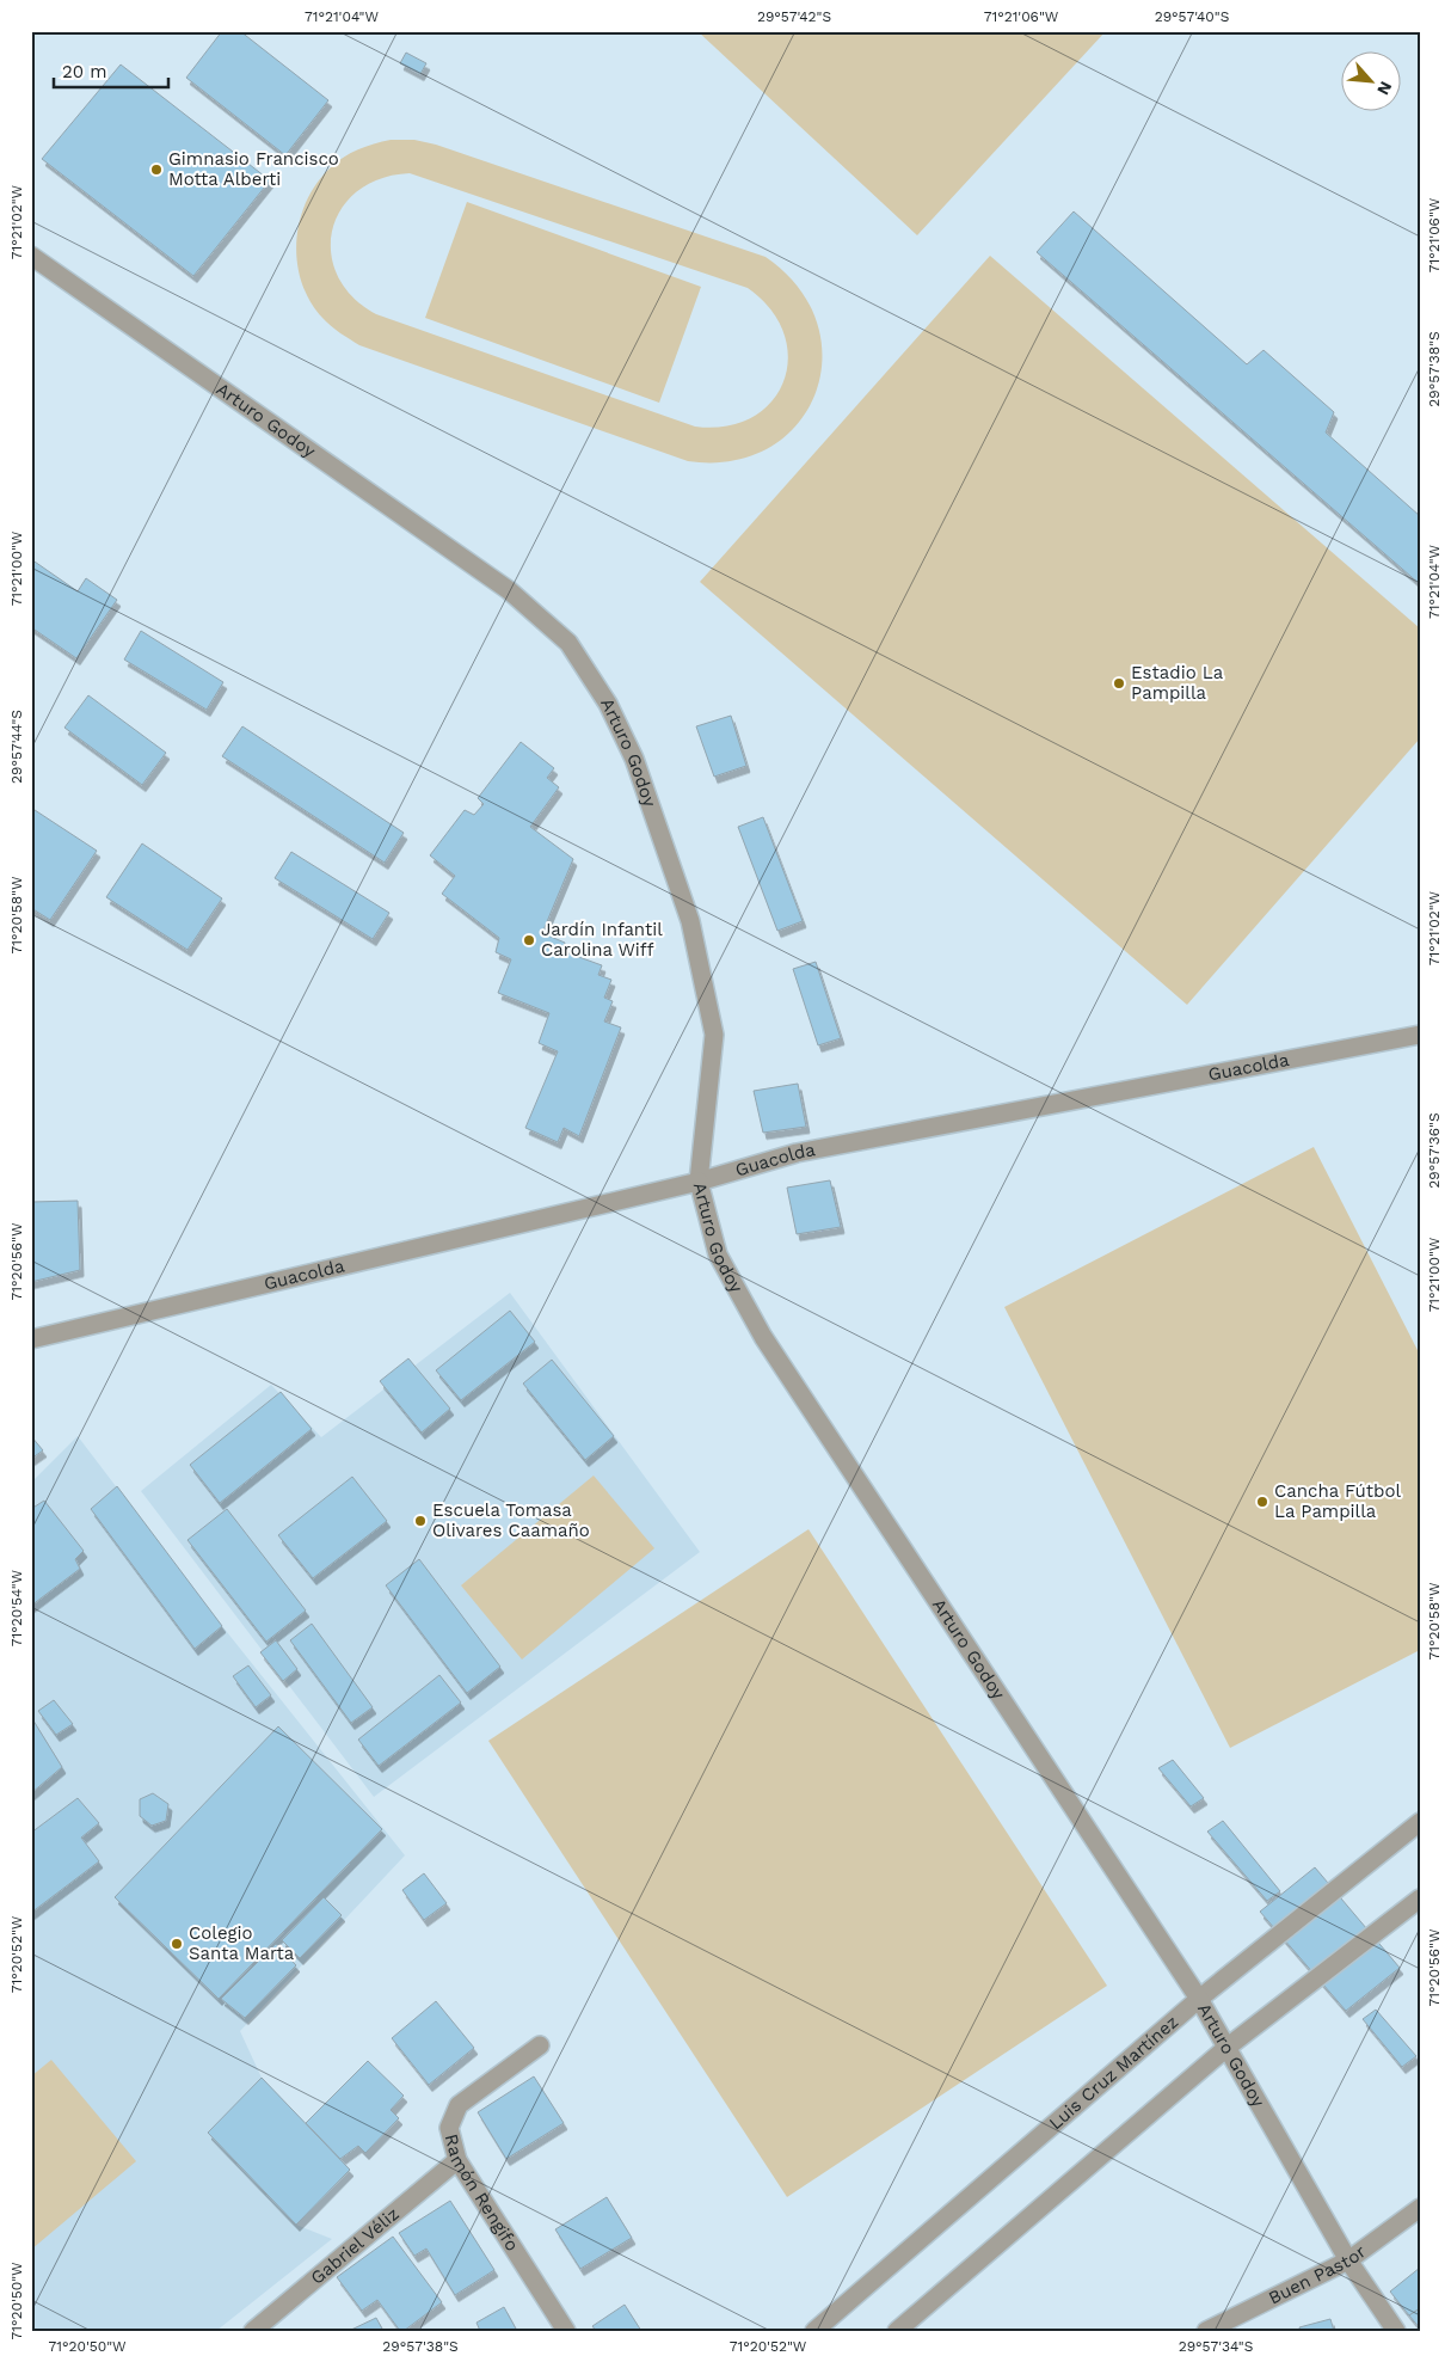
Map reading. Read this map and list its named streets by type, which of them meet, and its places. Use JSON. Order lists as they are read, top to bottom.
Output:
{
  "streets": {
    "street": [
      "Arturo Godoy",
      "Guacolda",
      "Luis Cruz Martínez",
      "Ramón Rengifo",
      "Gabriel Véliz",
      "Buen Pastor"
    ]
  },
  "crossings": [
    ["Arturo Godoy", "Guacolda"],
    ["Arturo Godoy", "Luis Cruz Martínez"],
    ["Arturo Godoy", "Buen Pastor"],
    ["Ramón Rengifo", "Gabriel Véliz"]
  ],
  "places": [
    "Gimnasio Francisco Motta Alberti",
    "Estadio La Pampilla",
    "Jardín Infantil Carolina Wiff",
    "Cancha Fútbol La Pampilla",
    "Escuela Tomasa Olivares Caamaño",
    "Colegio Santa Marta"
  ],
  "scale_bar": "20 m",
  "north": "bottom right",
  "coordinates": [
    "71°21'04\"W",
    "29°57'42\"S",
    "71°21'06\"W",
    "29°57'40\"S",
    "71°21'02\"W",
    "29°57'38\"S",
    "71°21'00\"W",
    "29°57'44\"S",
    "71°20'58\"W",
    "29°57'36\"S",
    "71°20'56\"W",
    "71°20'54\"W",
    "71°20'52\"W",
    "71°20'50\"W",
    "29°57'34\"S"
  ]
}
